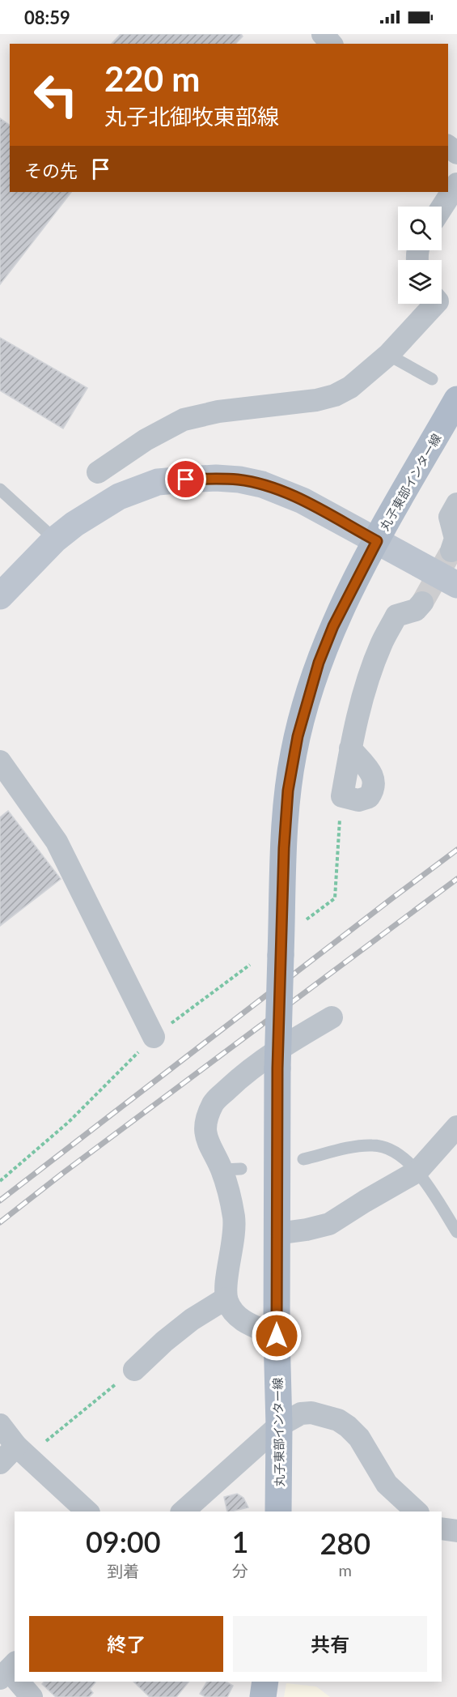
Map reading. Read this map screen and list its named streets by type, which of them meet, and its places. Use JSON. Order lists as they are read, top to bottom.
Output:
{
  "streets": {
    "main road": ["丸子東部インター線"]
  },
  "page": {
    "status": "08:59",
    "turn": ["220 m", "丸子北御牧東部線"],
    "then": "その先",
    "eta": [
      "09:00",
      "到着",
      "1",
      "分",
      "280",
      "m"
    ],
    "buttons": ["終了", "共有"]
  }
}
